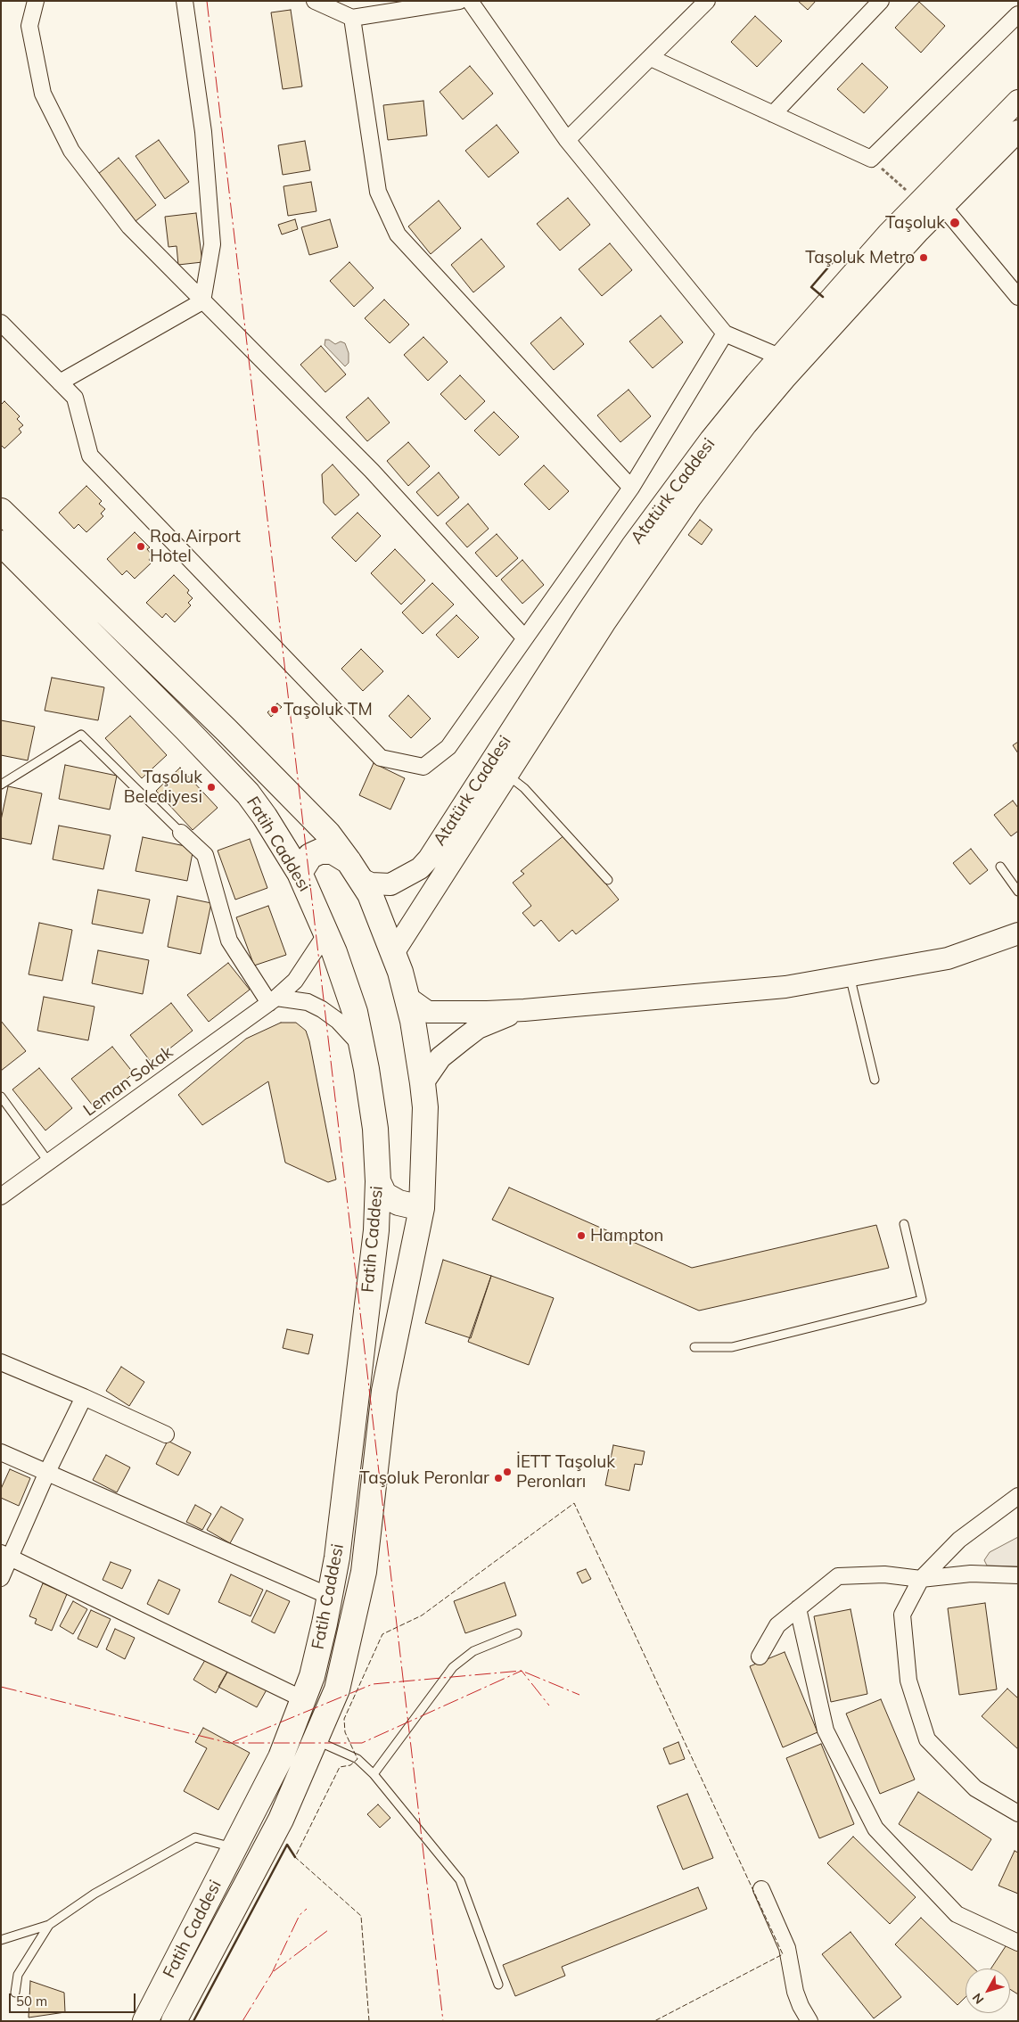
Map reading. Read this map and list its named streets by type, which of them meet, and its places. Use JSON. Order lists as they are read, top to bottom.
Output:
{
  "streets": {
    "main road": ["Atatürk Caddesi", "Fatih Caddesi"],
    "street": ["Leman Sokak"]
  },
  "crossings": [
    ["Atatürk Caddesi", "Fatih Caddesi"],
    ["Fatih Caddesi", "Leman Sokak"]
  ],
  "places": [
    "Taşoluk",
    "Taşoluk Metro",
    "Roa Airport Hotel",
    "Taşoluk TM",
    "Taşoluk Belediyesi",
    "Hampton",
    "İETT Taşoluk Peronları",
    "Taşoluk Peronlar"
  ],
  "scale_bar": "50 m",
  "north": "bottom left"
}
